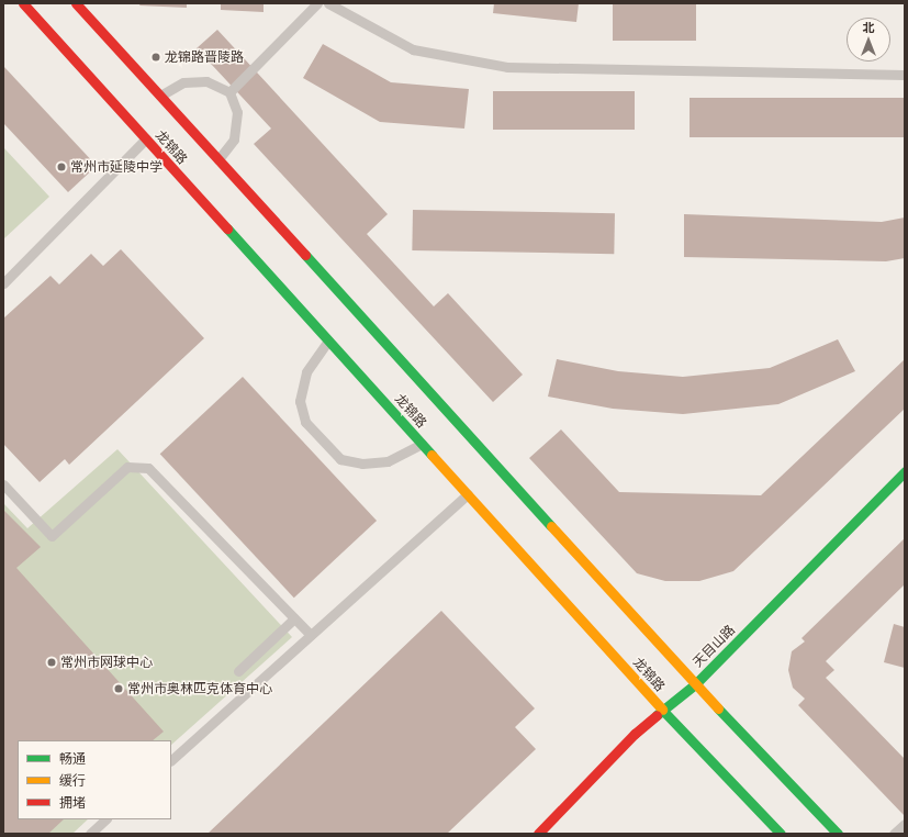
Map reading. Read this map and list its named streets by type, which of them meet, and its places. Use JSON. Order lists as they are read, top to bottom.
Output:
{
  "streets": {
    "main road": ["龙锦路", "天目山路"]
  },
  "crossings": [
    ["龙锦路", "天目山路"]
  ],
  "places": [
    "龙锦路晋陵路",
    "常州市延陵中学",
    "常州市网球中心",
    "常州市奥林匹克体育中心"
  ],
  "legend": ["畅通", "缓行", "拥堵"],
  "north": "top"
}
